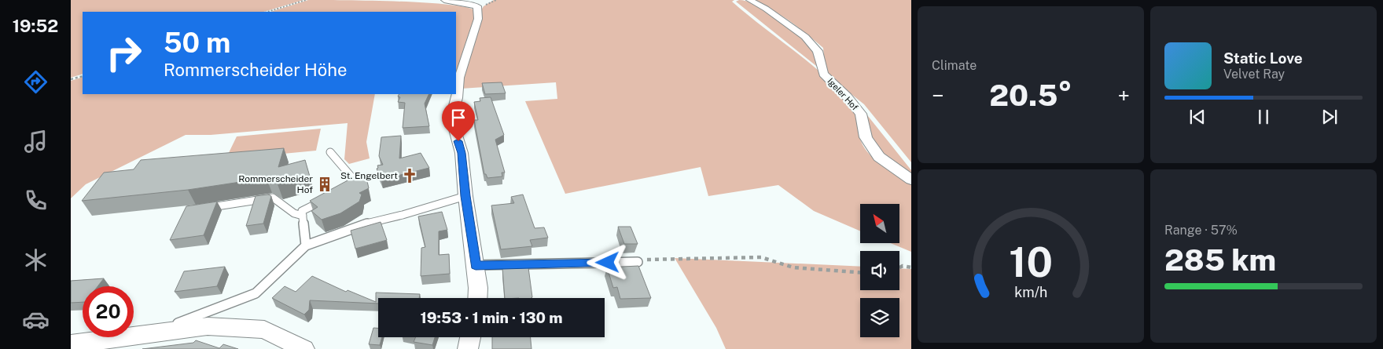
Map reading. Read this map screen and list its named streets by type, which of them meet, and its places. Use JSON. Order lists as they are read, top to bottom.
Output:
{
  "streets": {
    "street": ["Igeler Hof"]
  },
  "places": {
    "church": ["St. Engelbert"],
    "building": ["Rommerscheider Hof"]
  },
  "north": "top left",
  "page": {
    "tabs": "19:52",
    "tile": [
      "Climate",
      ["Range · 57%", "285 km"]
    ],
    "turn": ["50 m", "Rommerscheider Höhe"],
    "song": ["Static Love", "Velvet Ray"],
    "heat": ["−", "20.5°", "+"],
    "limit": "20",
    "trip": "19:53 · 1 min · 130 m",
    "gauge": ["10", "km/h"]
  }
}
